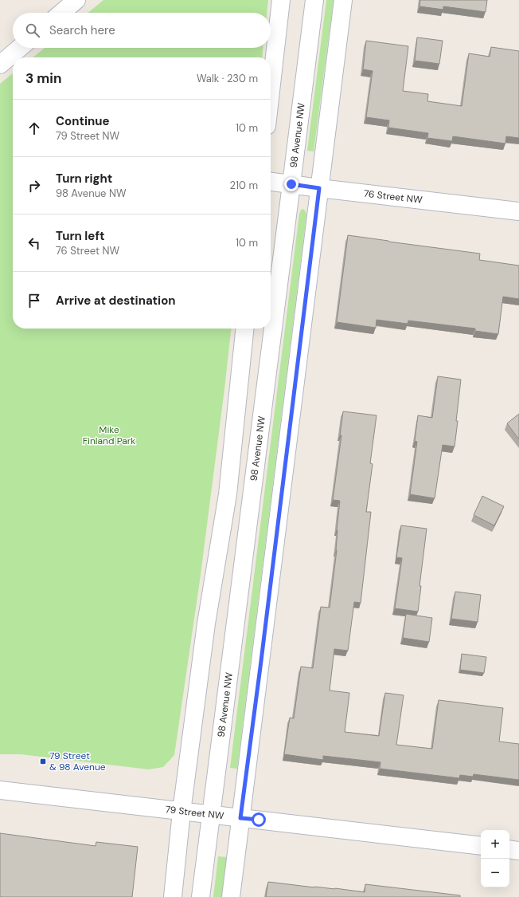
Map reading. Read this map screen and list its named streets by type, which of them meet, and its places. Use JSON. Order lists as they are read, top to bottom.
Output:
{
  "streets": {
    "street": ["98 Avenue NW", "76 Street NW", "79 Street NW"]
  },
  "crossings": [
    ["98 Avenue NW", "76 Street NW"],
    ["98 Avenue NW", "79 Street NW"]
  ],
  "parks": ["Mike Finland Park"],
  "places": {
    "transit": ["79 Street & 98 Avenue"]
  },
  "page": {
    "search": "Search here",
    "heading": ["3 min", "Walk · 230 m"],
    "list": [
      ["Continue", "79 Street NW", "10 m"],
      ["Turn right", "98 Avenue NW", "210 m"],
      ["Turn left", "76 Street NW", "10 m"],
      "Arrive at destination"
    ],
    "map_buttons": ["+", "−"]
  }
}
